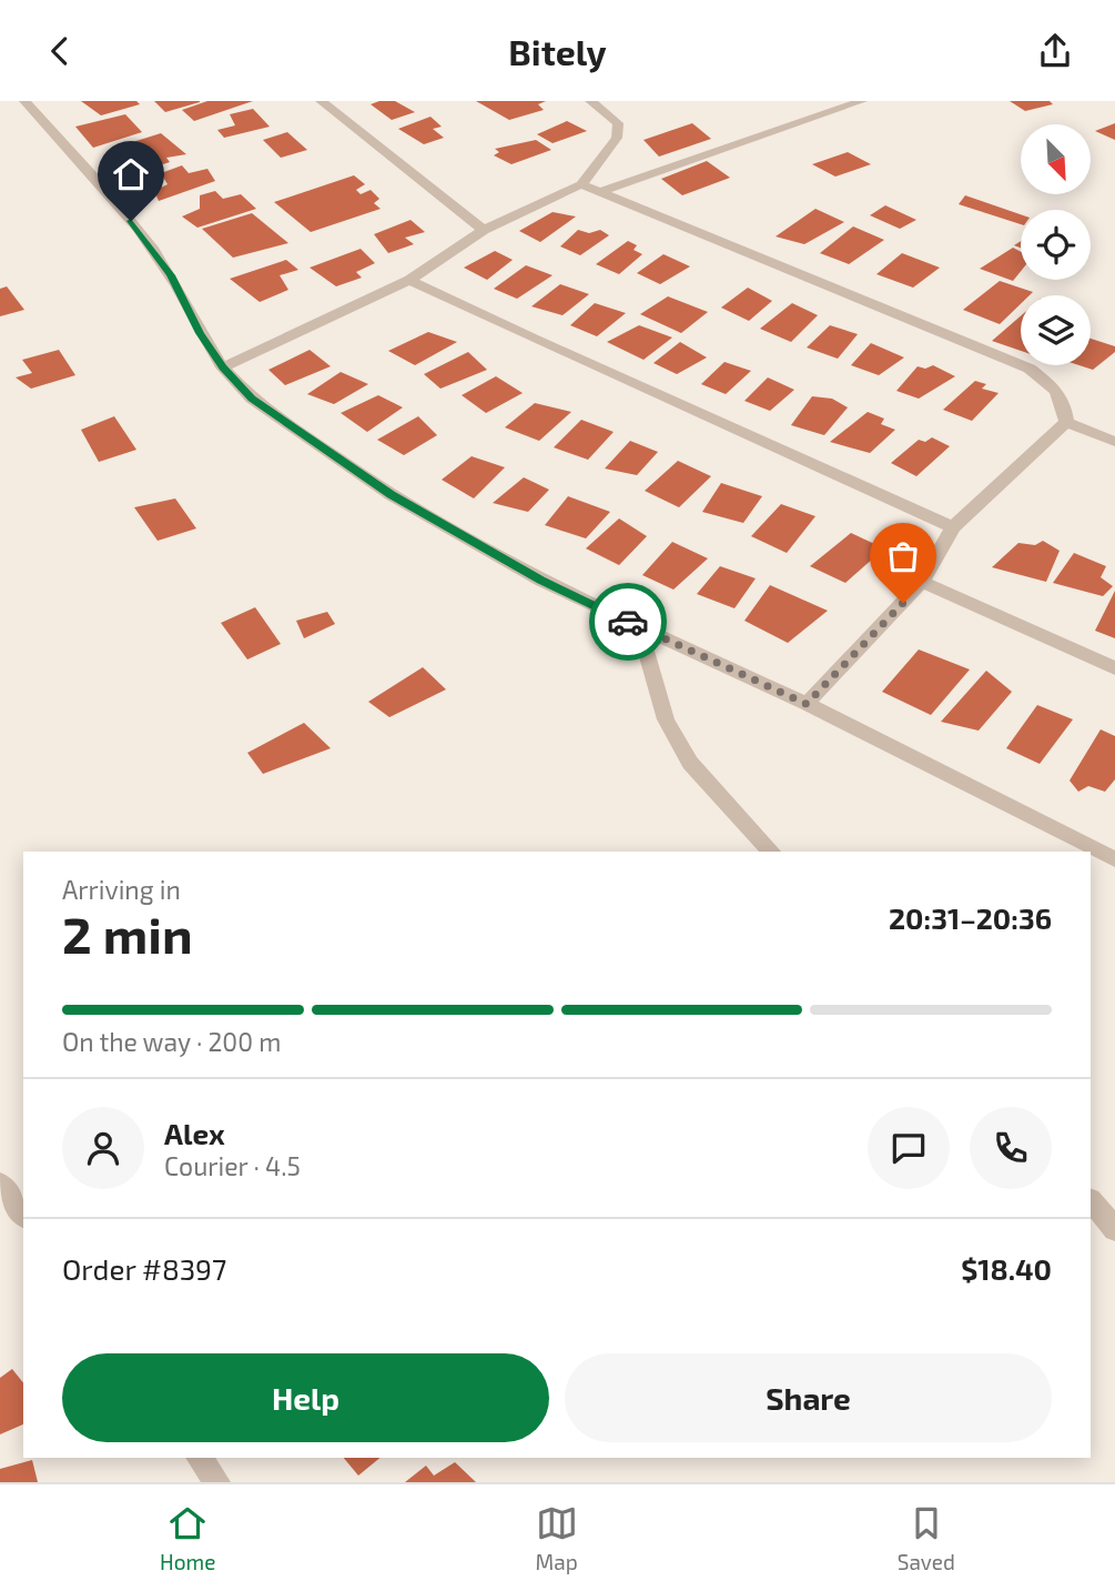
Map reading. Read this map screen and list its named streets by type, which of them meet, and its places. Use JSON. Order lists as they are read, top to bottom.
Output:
{
  "north": "bottom right",
  "page": {
    "header": "Bitely",
    "heading": ["2 min", "Arriving in", "20:31–20:36"],
    "panel": [
      "Alex",
      "Courier · 4.5",
      "Order #8397",
      "$18.40"
    ],
    "bar": "On the way · 200 m",
    "buttons": ["Help", "Share"],
    "tabs": ["Home", "Map", "Saved"]
  }
}
